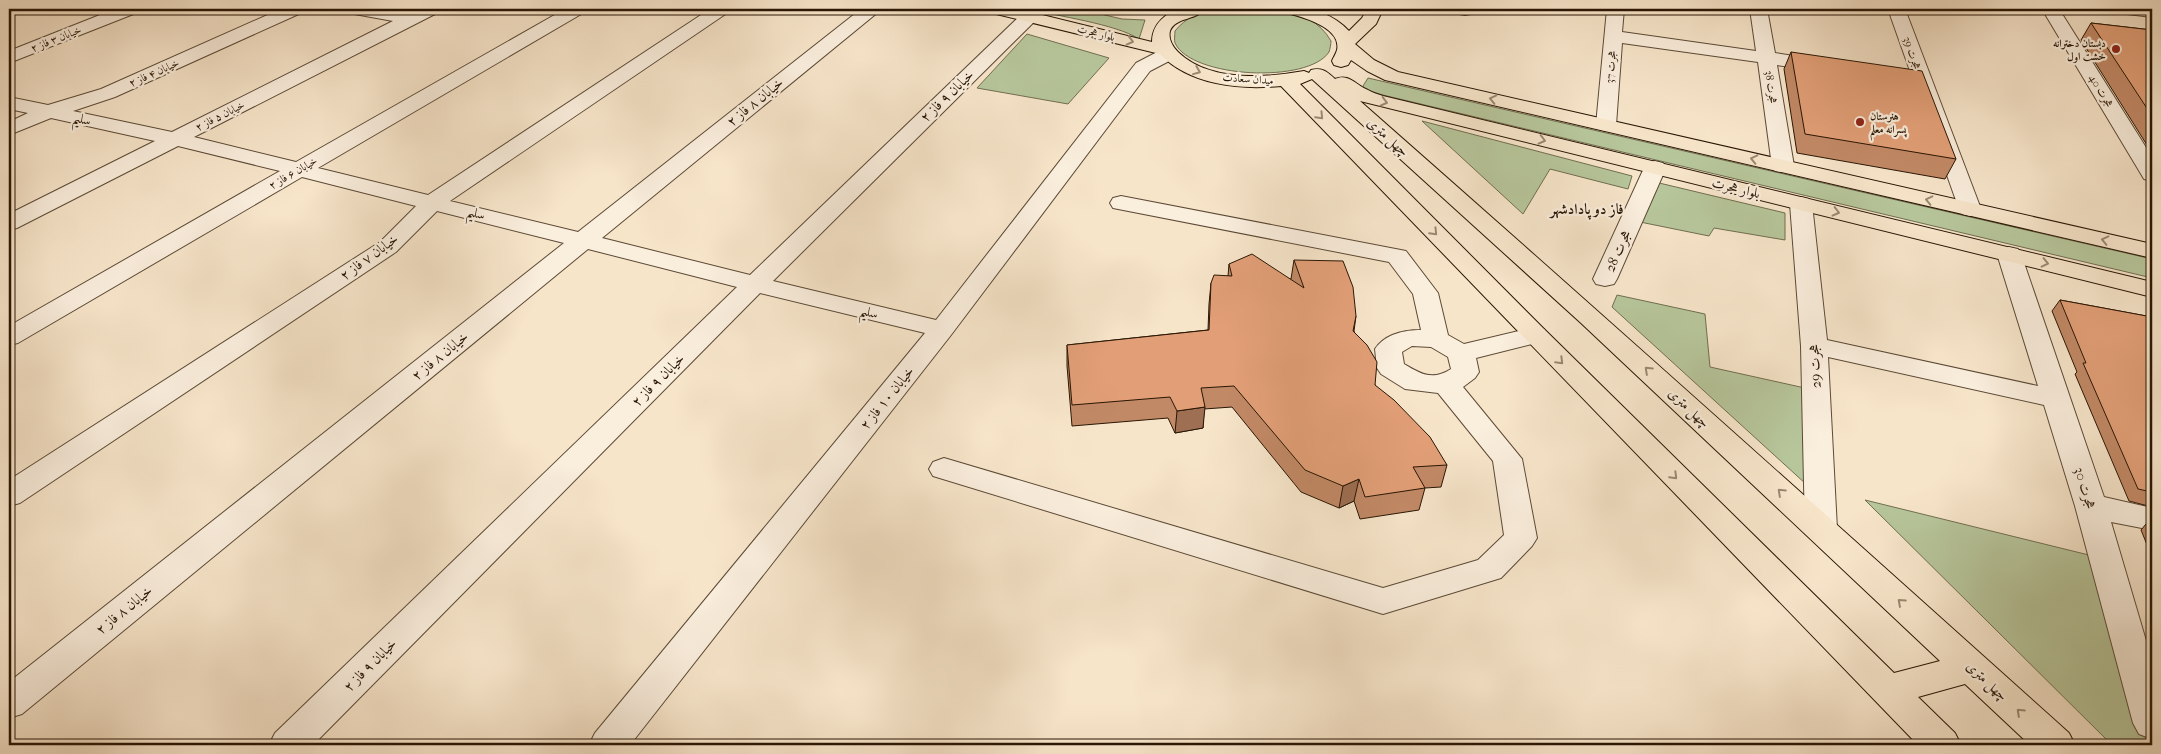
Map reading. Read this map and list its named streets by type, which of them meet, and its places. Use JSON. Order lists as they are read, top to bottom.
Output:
{
  "streets": {
    "main road": ["بلوار هجرت", "میدان سعادت", "چهل متری"],
    "street": [
      "خیابان ۳ فاز ۲",
      "هجرت 39",
      "هجرت 37",
      "خیابان ۴ فاز ۲",
      "هجرت 38",
      "هجرت 40",
      "خیابان ۹ فاز ۲",
      "خیابان ۸ فاز ۲",
      "خیابان ۵ فاز ۲",
      "سلیم",
      "خیابان ۶ فاز ۲",
      "هجرت 28",
      "خیابان ۷ فاز ۲",
      "هجرت 29",
      "خیابان ۱۰ فاز ۲",
      "هجرت 30"
    ]
  },
  "crossings": [
    ["بلوار هجرت", "میدان سعادت"],
    ["بلوار هجرت", "خیابان ۹ فاز ۲"],
    ["بلوار هجرت", "چهل متری"],
    ["بلوار هجرت", "هجرت 28"],
    ["بلوار هجرت", "هجرت 29"],
    ["بلوار هجرت", "خیابان ۱۰ فاز ۲"],
    ["بلوار هجرت", "هجرت 30"],
    ["خیابان ۴ فاز ۲", "سلیم"],
    ["میدان سعادت", "چهل متری"],
    ["میدان سعادت", "خیابان ۱۰ فاز ۲"],
    ["خیابان ۹ فاز ۲", "سلیم"],
    ["خیابان ۸ فاز ۲", "سلیم"],
    ["خیابان ۵ فاز ۲", "سلیم"],
    ["سلیم", "خیابان ۶ فاز ۲"],
    ["سلیم", "خیابان ۷ فاز ۲"],
    ["سلیم", "خیابان ۱۰ فاز ۲"],
    ["چهل متری", "هجرت 29"]
  ],
  "one_way": ["میدان سعادت"],
  "districts": ["فاز دو پادادشهر"],
  "places": ["دبستان دخترانه خشت اول", "هنرستان پسرانه معلم"]
}
